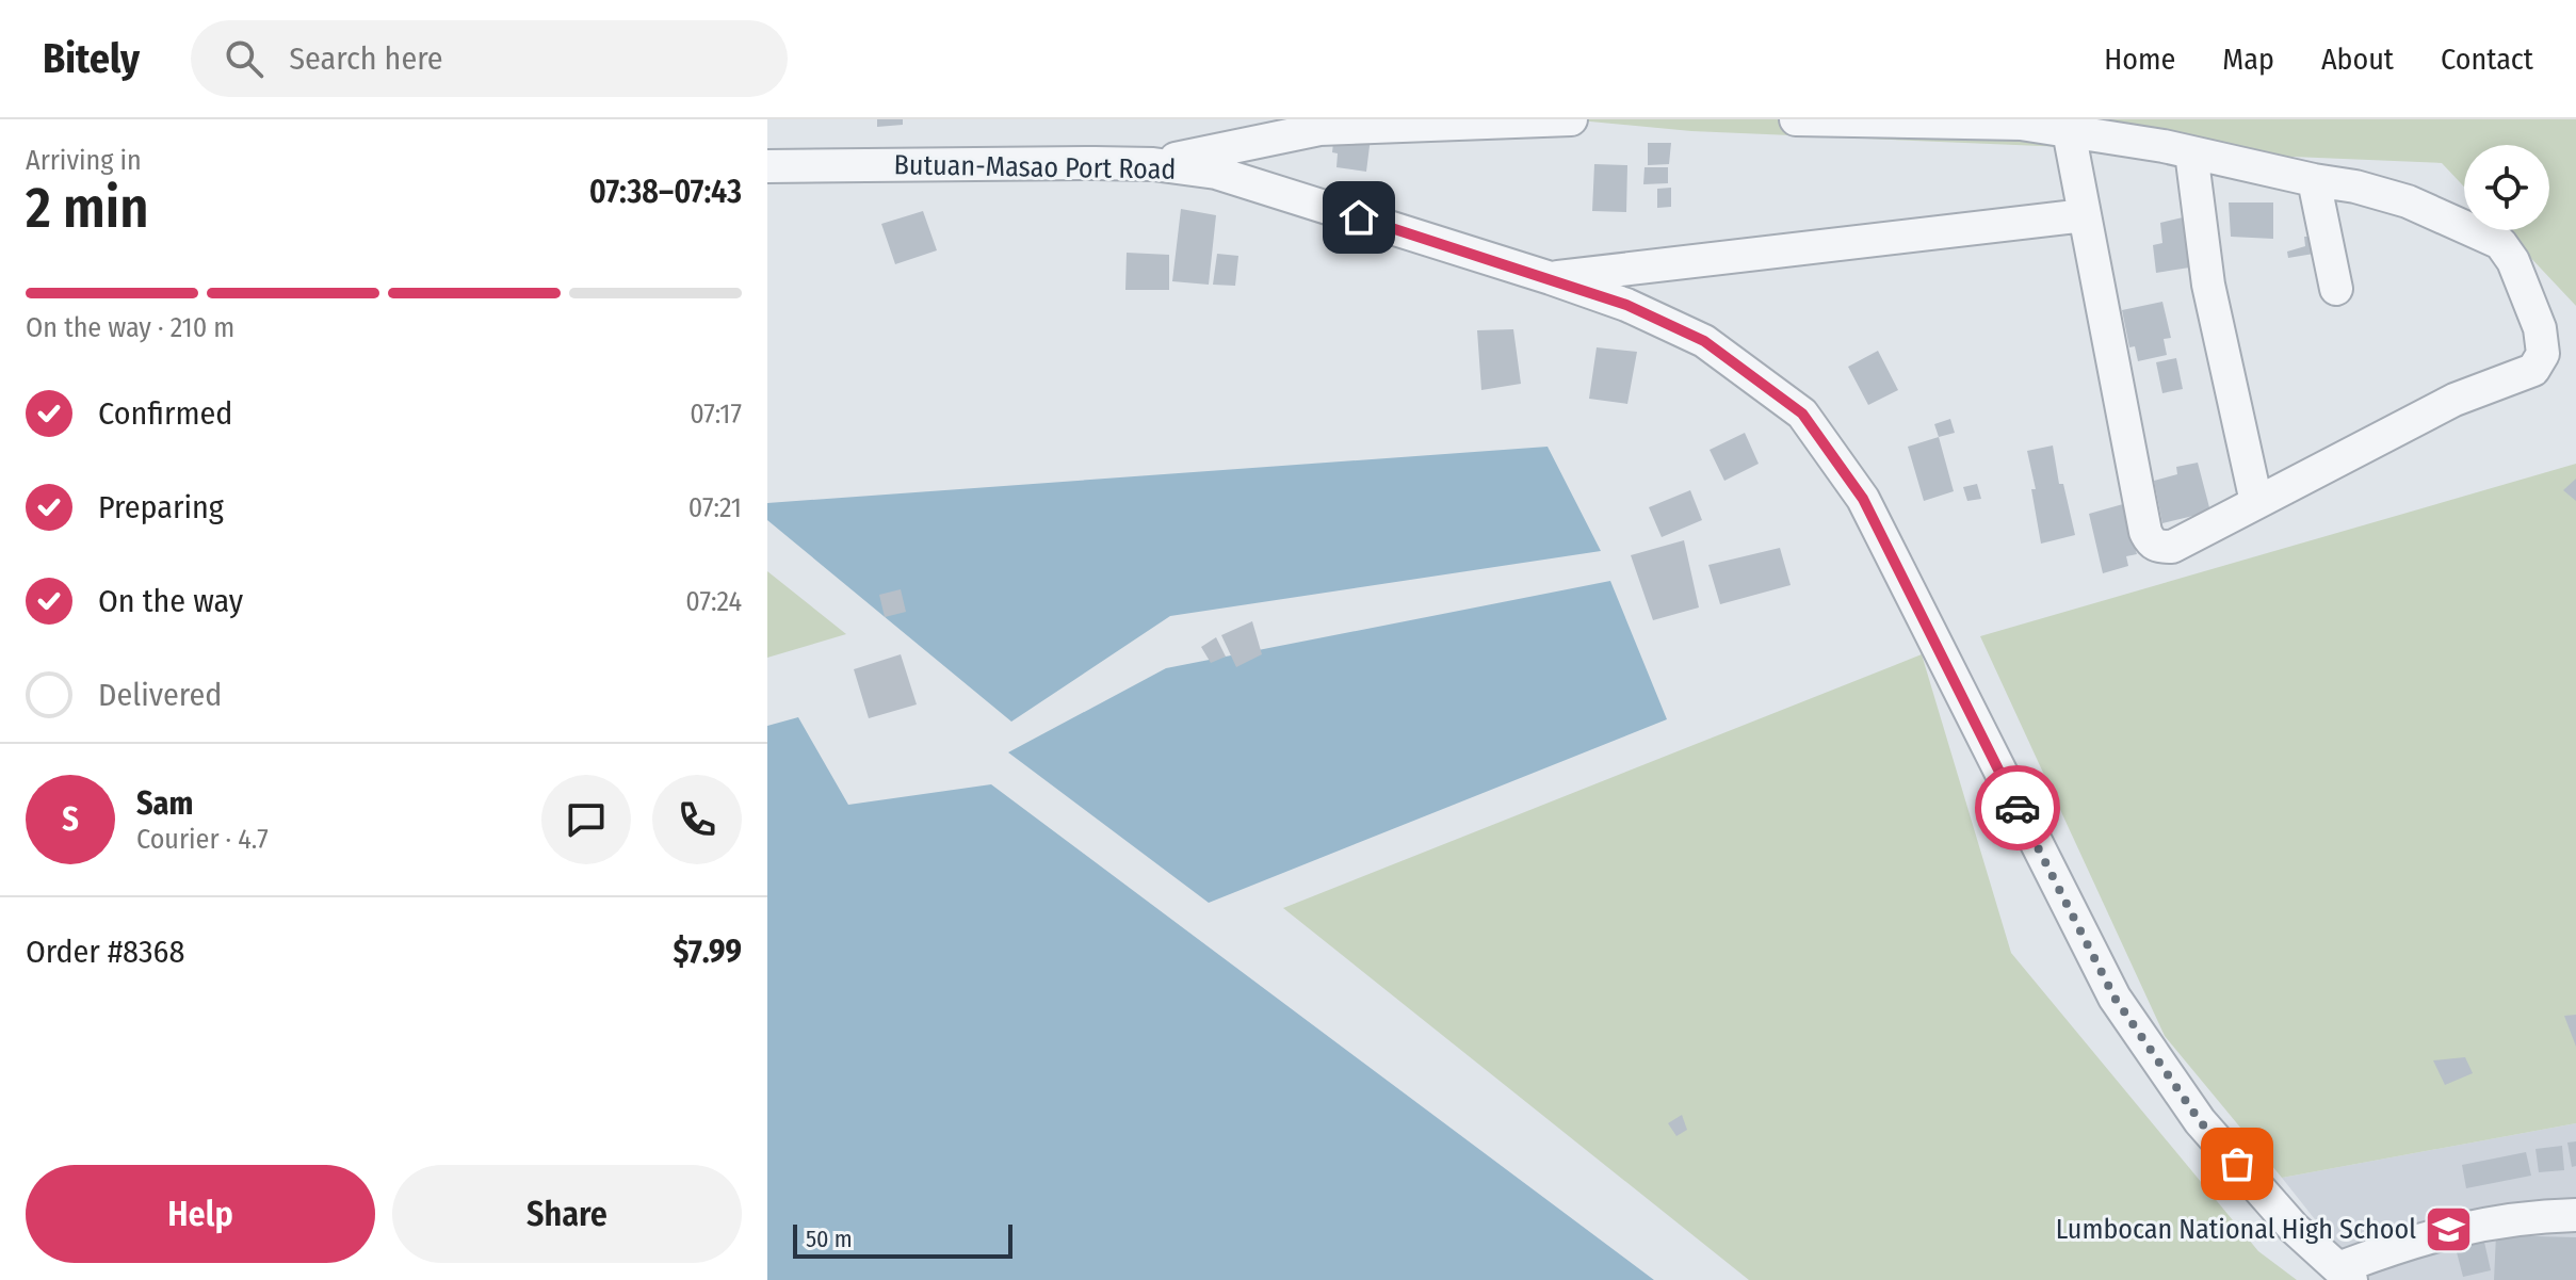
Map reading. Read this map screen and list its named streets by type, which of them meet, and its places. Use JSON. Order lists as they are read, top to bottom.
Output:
{
  "streets": {
    "street": ["Butuan-Masao Port Road"]
  },
  "places": {
    "school or university": ["Lumbocan National High School"]
  },
  "scale_bar": "50 m",
  "page": {
    "header": "Bitely",
    "search": "Search here",
    "nav": [
      "Home",
      "Map",
      "About",
      "Contact"
    ],
    "heading": ["2 min", "Arriving in", "07:38–07:43"],
    "panel": [
      "Sam",
      "Courier · 4.7",
      "Order #8368",
      "$7.99"
    ],
    "bar": "On the way · 210 m",
    "list": [
      ["Confirmed", "07:17"],
      ["Preparing", "07:21"],
      ["On the way", "07:24"],
      "Delivered"
    ],
    "round": "S",
    "buttons": ["Help", "Share"],
    "scale": "50 m"
  }
}
